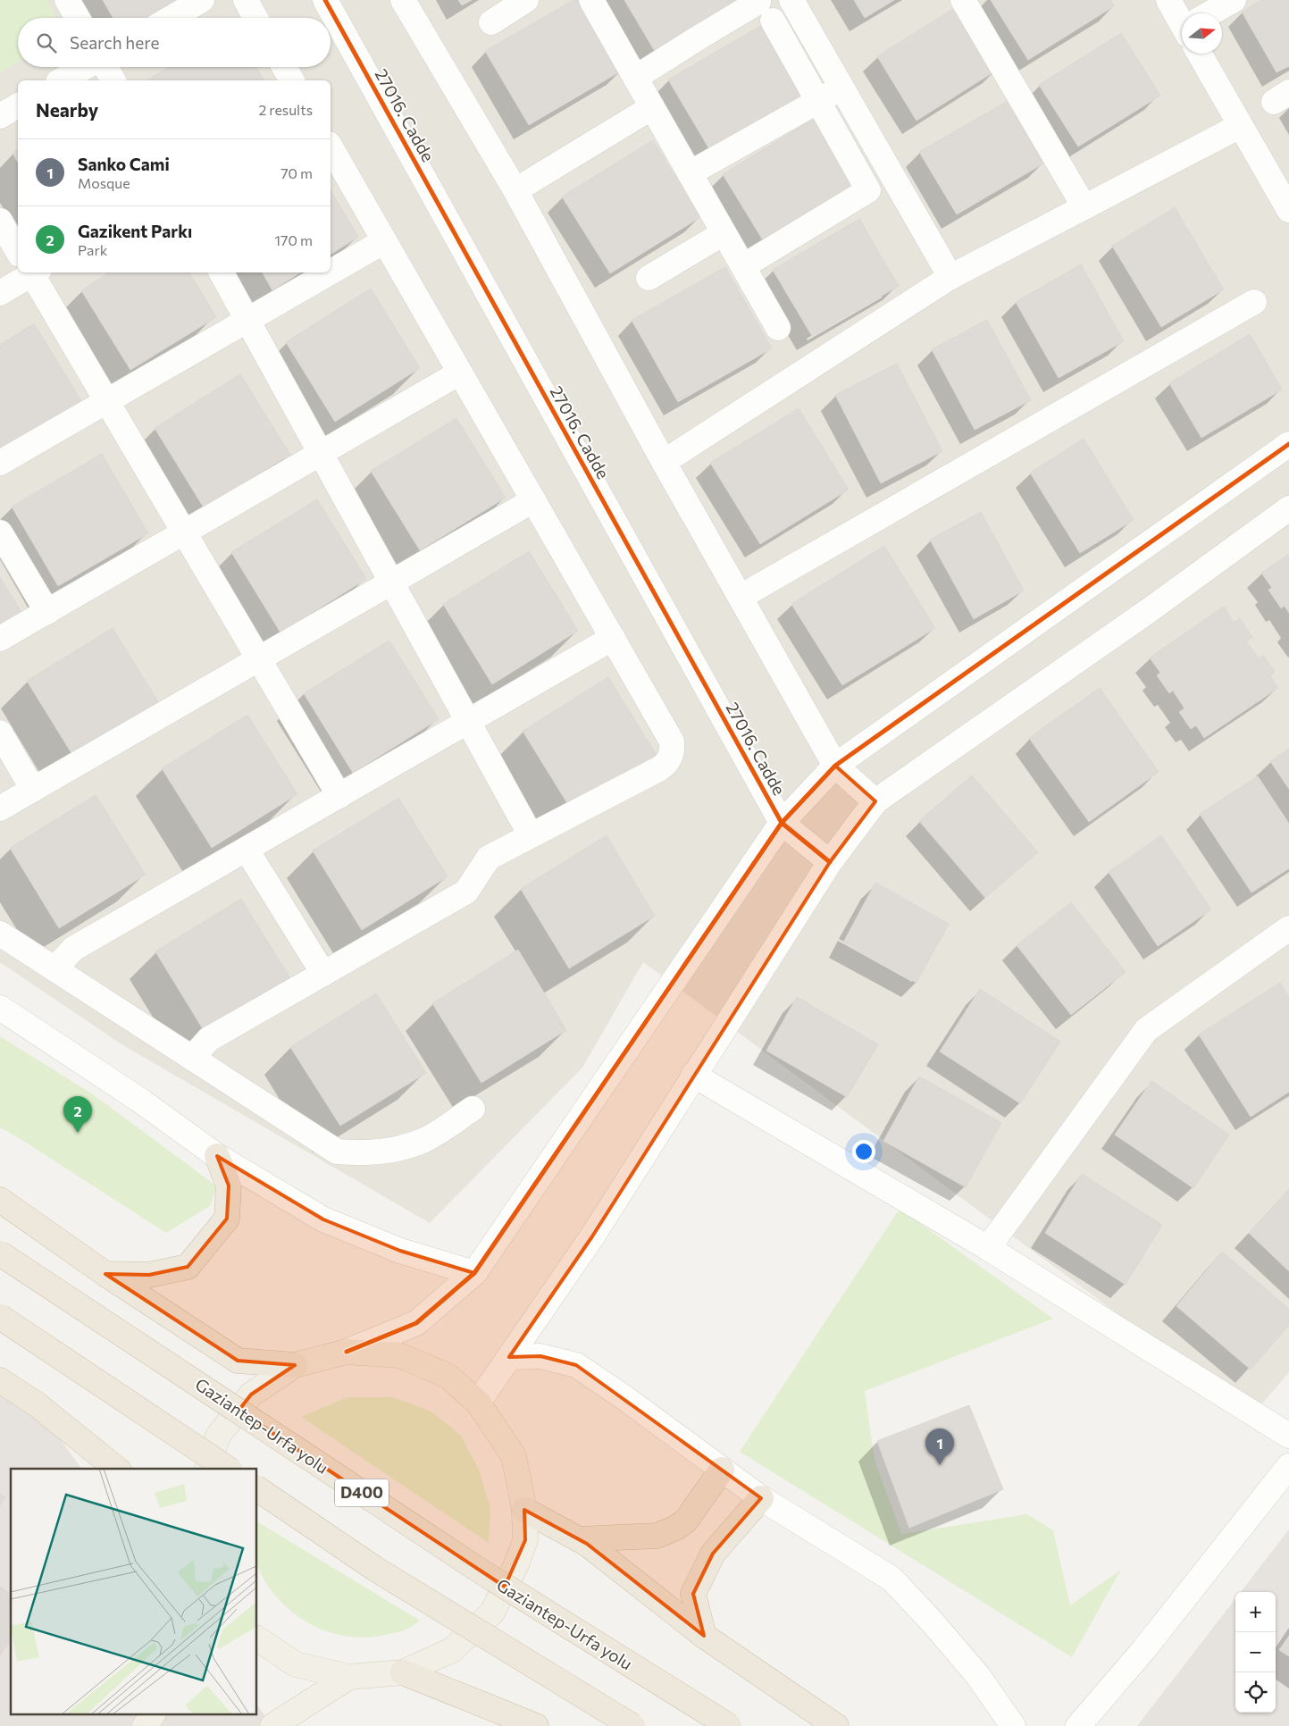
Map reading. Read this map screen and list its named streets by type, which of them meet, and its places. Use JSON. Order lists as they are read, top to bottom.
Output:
{
  "streets": {
    "highway": ["Gaziantep-Urfa yolu", "D400"],
    "street": ["27016. Cadde"]
  },
  "north": "right",
  "page": {
    "search": "Search here",
    "heading": ["Nearby", "2 results"],
    "list": [
      {
        "mark": "1",
        "name": "Sanko Cami",
        "note": "Mosque",
        "value": "70 m"
      },
      {
        "mark": "2",
        "name": "Gazikent Parkı",
        "note": "Park",
        "value": "170 m"
      }
    ],
    "pins": ["2", "1"],
    "map_buttons": ["+", "−"]
  }
}
